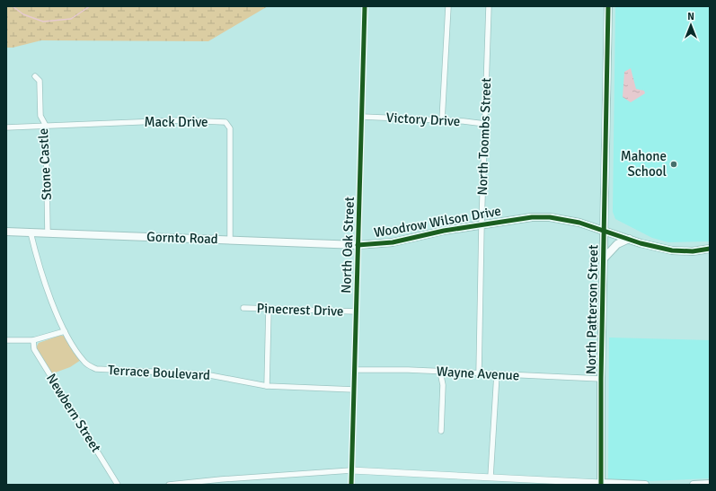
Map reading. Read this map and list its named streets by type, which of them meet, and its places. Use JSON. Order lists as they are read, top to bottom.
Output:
{
  "streets": {
    "main road": ["Woodrow Wilson Drive", "Gornto Road", "North Patterson Street"],
    "street": [
      "Victory Drive",
      "Mack Drive",
      "North Toombs Street",
      "Stone Castle",
      "North Oak Street",
      "Pinecrest Drive",
      "Terrace Boulevard",
      "Wayne Avenue",
      "Newbern Street"
    ]
  },
  "crossings": [
    ["Victory Drive", "North Toombs Street"],
    ["Victory Drive", "North Oak Street"],
    ["Mack Drive", "Stone Castle"],
    ["Mack Drive", "Gornto Road"],
    ["North Toombs Street", "Woodrow Wilson Drive"],
    ["North Toombs Street", "Wayne Avenue"],
    ["Stone Castle", "Gornto Road"],
    ["Woodrow Wilson Drive", "Gornto Road"],
    ["Woodrow Wilson Drive", "North Oak Street"],
    ["Woodrow Wilson Drive", "North Patterson Street"],
    ["Gornto Road", "North Oak Street"],
    ["Gornto Road", "Terrace Boulevard"],
    ["North Oak Street", "Pinecrest Drive"],
    ["North Oak Street", "Terrace Boulevard"],
    ["North Oak Street", "Wayne Avenue"],
    ["North Patterson Street", "Wayne Avenue"]
  ],
  "places": ["Mahone School"],
  "north": "top"
}
